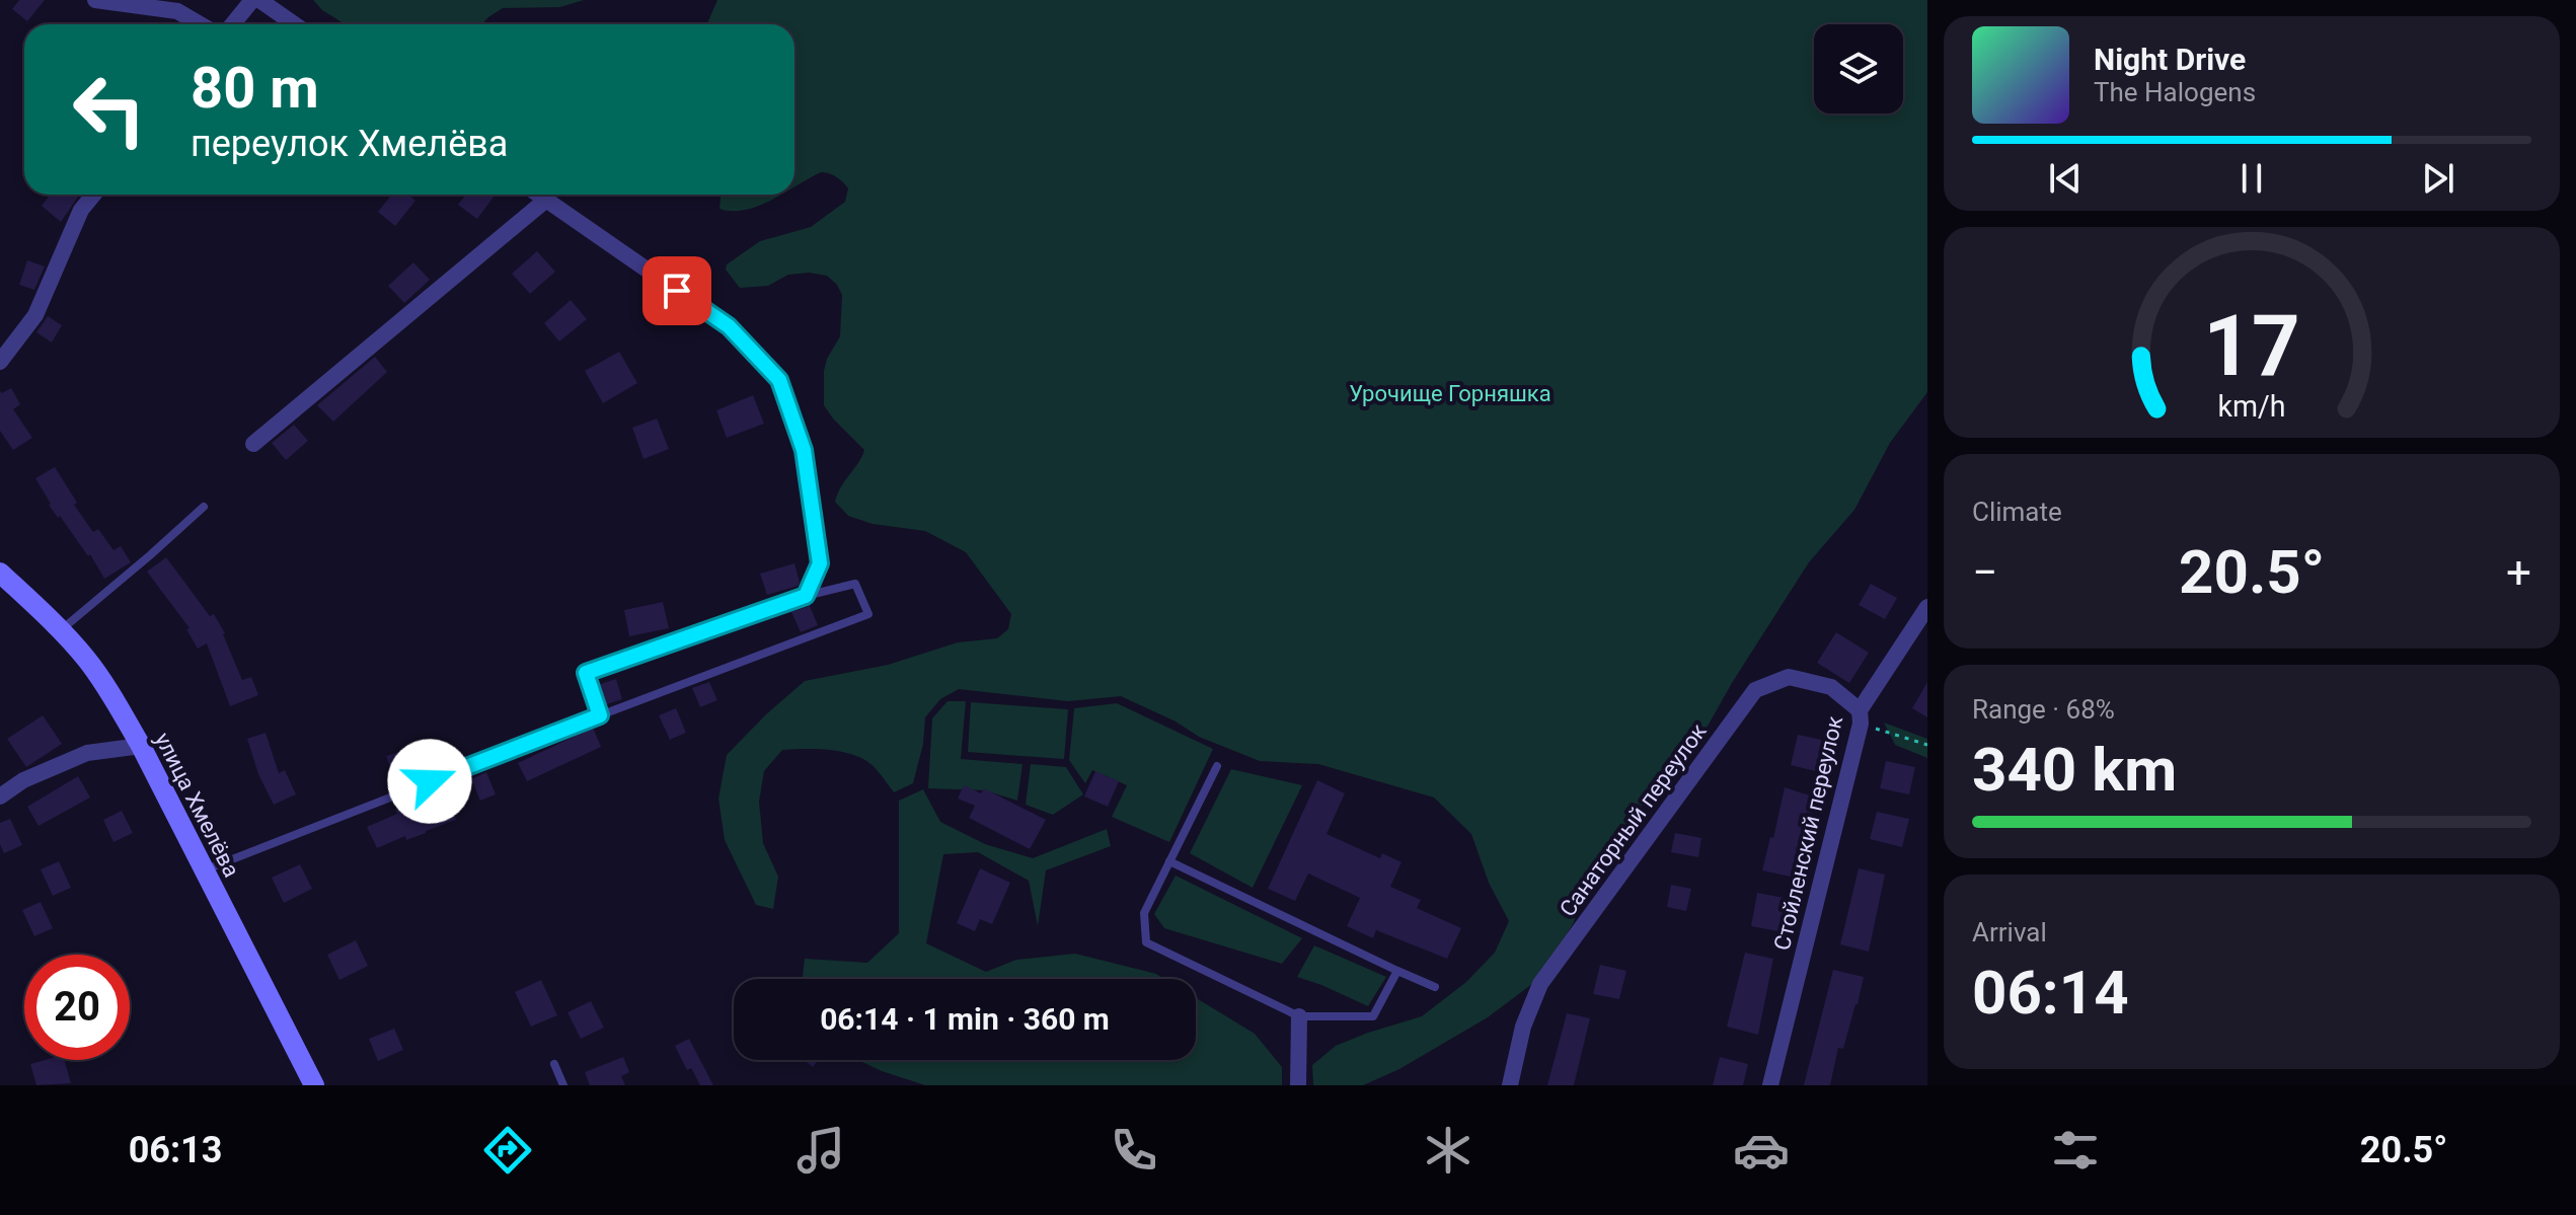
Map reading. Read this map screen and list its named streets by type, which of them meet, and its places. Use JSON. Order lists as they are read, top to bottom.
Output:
{
  "streets": {
    "main road": ["улица Хмелёва"],
    "street": ["Санаторный переулок", "Стойленский переулок"]
  },
  "crossings": [
    ["Санаторный переулок", "Стойленский переулок"]
  ],
  "parks": ["Урочище Горняшка"],
  "page": {
    "turn": ["80 m", "переулок Хмелёва"],
    "song": ["Night Drive", "The Halogens"],
    "tile": [
      "Climate",
      ["Range · 68%", "340 km"],
      ["Arrival", "06:14"]
    ],
    "heat": ["−", "20.5°", "+"],
    "limit": "20",
    "trip": "06:14 · 1 min · 360 m",
    "tabs": ["06:13", "20.5°"],
    "gauge": ["17", "km/h"]
  }
}
